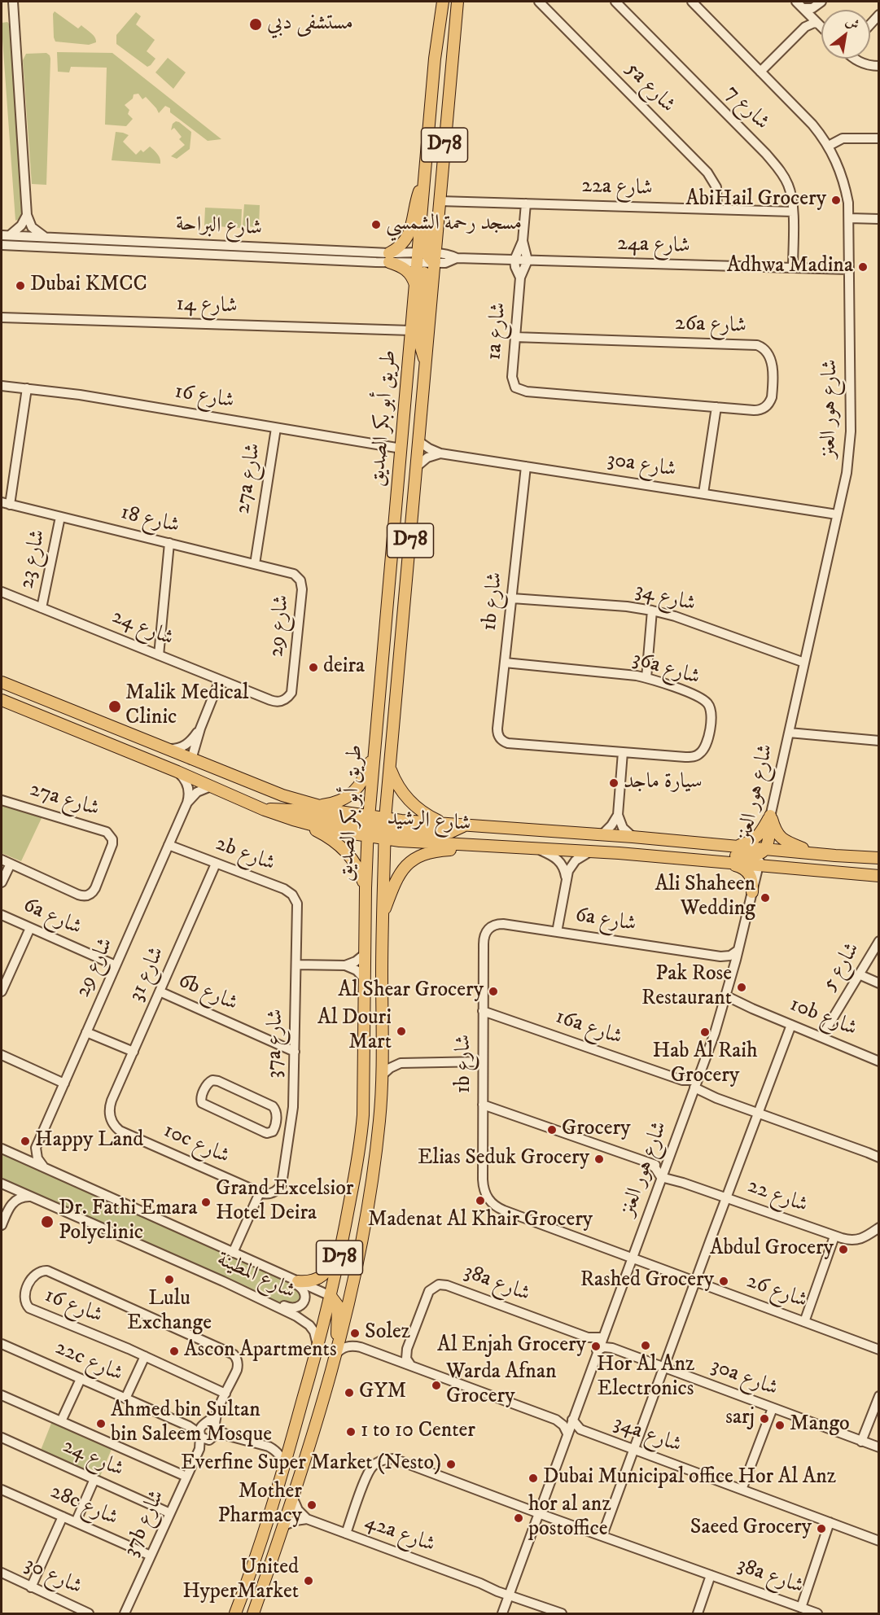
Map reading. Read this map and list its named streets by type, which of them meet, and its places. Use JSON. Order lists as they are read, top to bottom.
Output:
{
  "streets": {
    "main road": ["D78", "طريق أبو بكر الصديق", "شارع الرشيد"],
    "street": [
      "5a شارع",
      "شارع 7",
      "22a شارع",
      "شارع البراحة",
      "24a شارع",
      "شارع 14",
      "26a شارع",
      "1a شارع",
      "شارع 16",
      "شارع هور العنز",
      "30a شارع",
      "27a شارع",
      "شارع 18",
      "شارع 23",
      "شارع 34",
      "1b شارع",
      "شارع 29",
      "شارع 24",
      "36a شارع",
      "2b شارع",
      "6a شارع",
      "شارع 5",
      "شارع 31",
      "6b شارع",
      "10b شارع",
      "16a شارع",
      "37a شارع",
      "10c شارع",
      "شارع 22",
      "شارع المطينة",
      "38a شارع",
      "شارع 26",
      "22c شارع",
      "34a شارع",
      "28c شارع",
      "37b شارع",
      "42a شارع",
      "شارع 30"
    ]
  },
  "crossings": [
    ["5a شارع", "22a شارع"],
    ["شارع 7", "22a شارع"],
    ["شارع 7", "24a شارع"],
    ["22a شارع", "طريق أبو بكر الصديق"],
    ["شارع البراحة", "24a شارع"],
    ["شارع البراحة", "طريق أبو بكر الصديق"],
    ["24a شارع", "1a شارع"],
    ["24a شارع", "شارع هور العنز"],
    ["24a شارع", "طريق أبو بكر الصديق"],
    ["شارع 14", "طريق أبو بكر الصديق"],
    ["26a شارع", "1a شارع"],
    ["شارع 16", "طريق أبو بكر الصديق"],
    ["شارع 16", "27a شارع"],
    ["شارع هور العنز", "30a شارع"],
    ["شارع هور العنز", "شارع 34"],
    ["شارع هور العنز", "شارع الرشيد"],
    ["شارع هور العنز", "6a شارع"],
    ["شارع هور العنز", "10b شارع"],
    ["شارع هور العنز", "16a شارع"],
    ["شارع هور العنز", "شارع 22"],
    ["شارع هور العنز", "38a شارع"],
    ["شارع هور العنز", "شارع 26"],
    ["شارع هور العنز", "34a شارع"],
    ["شارع هور العنز", "42a شارع"],
    ["طريق أبو بكر الصديق", "30a شارع"],
    ["طريق أبو بكر الصديق", "شارع الرشيد"],
    ["طريق أبو بكر الصديق", "شارع المطينة"],
    ["30a شارع", "1b شارع"],
    ["27a شارع", "شارع 18"],
    ["شارع 18", "شارع 23"],
    ["شارع 18", "شارع 29"],
    ["شارع 23", "شارع 24"],
    ["شارع 34", "1b شارع"],
    ["1b شارع", "36a شارع"],
    ["1b شارع", "6a شارع"],
    ["1b شارع", "16a شارع"],
    ["1b شارع", "شارع 22"],
    ["1b شارع", "شارع 26"],
    ["شارع 29", "شارع 24"],
    ["شارع 29", "شارع الرشيد"],
    ["شارع 29", "2b شارع"],
    ["شارع 29", "6a شارع"],
    ["شارع 24", "37b شارع"],
    ["2b شارع", "شارع 31"],
    ["2b شارع", "37a شارع"],
    ["شارع 5", "10b شارع"],
    ["شارع 31", "6b شارع"],
    ["شارع 31", "10c شارع"],
    ["6b شارع", "37a شارع"],
    ["37a شارع", "10c شارع"],
    ["38a شارع", "42a شارع"],
    ["22c شارع", "37b شارع"],
    ["28c شارع", "37b شارع"]
  ],
  "places": [
    "مستشفى دبي",
    "AbiHail Grocery",
    "مسجد رحمة الشمسي",
    "Adhwa Madina",
    "Dubai KMCC",
    "deira",
    "Malik Medical Clinic",
    "سيارة ماجد",
    "Ali Shaheen Wedding",
    "Pak Rose Restaurant",
    "Al Shear Grocery",
    "Al Douri Mart",
    "Hab Al Raih Grocery",
    "Grocery",
    "Happy Land",
    "Elias Seduk Grocery",
    "Madenat Al Khair Grocery",
    "Grand Excelsior Hotel Deira",
    "Dr. Fathi Emara Polyclinic",
    "Abdul Grocery",
    "Lulu Exchange",
    "Rashed Grocery",
    "Solez",
    "Hor Al Anz Electronics",
    "Al Enjah Grocery",
    "Ascon Apartments",
    "Warda Afnan Grocery",
    "GYM",
    "sarj",
    "Ahmed bin Sultan bin Saleem Mosque",
    "Mango",
    "1 to 10 Center",
    "Everfine Super Market (Nesto)",
    "Dubai Municipal office Hor Al Anz",
    "Mother Pharmacy",
    "hor al anz postoffice",
    "Saeed Grocery",
    "United HyperMarket"
  ],
  "north": "top right"
}
